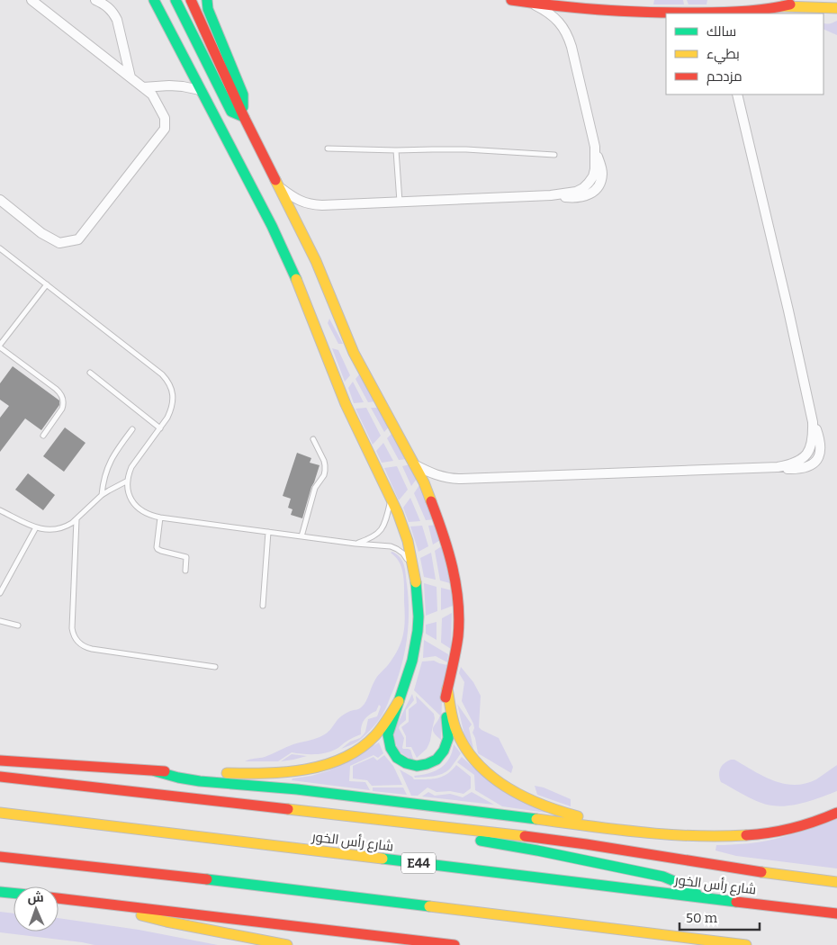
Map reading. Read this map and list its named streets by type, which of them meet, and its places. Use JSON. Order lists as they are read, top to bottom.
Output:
{
  "streets": {
    "main road": ["شارع رأس الخور", "E44"]
  },
  "legend": ["سالك", "بطيء", "مزدحم"],
  "scale_bar": "50 m",
  "north": "top"
}
